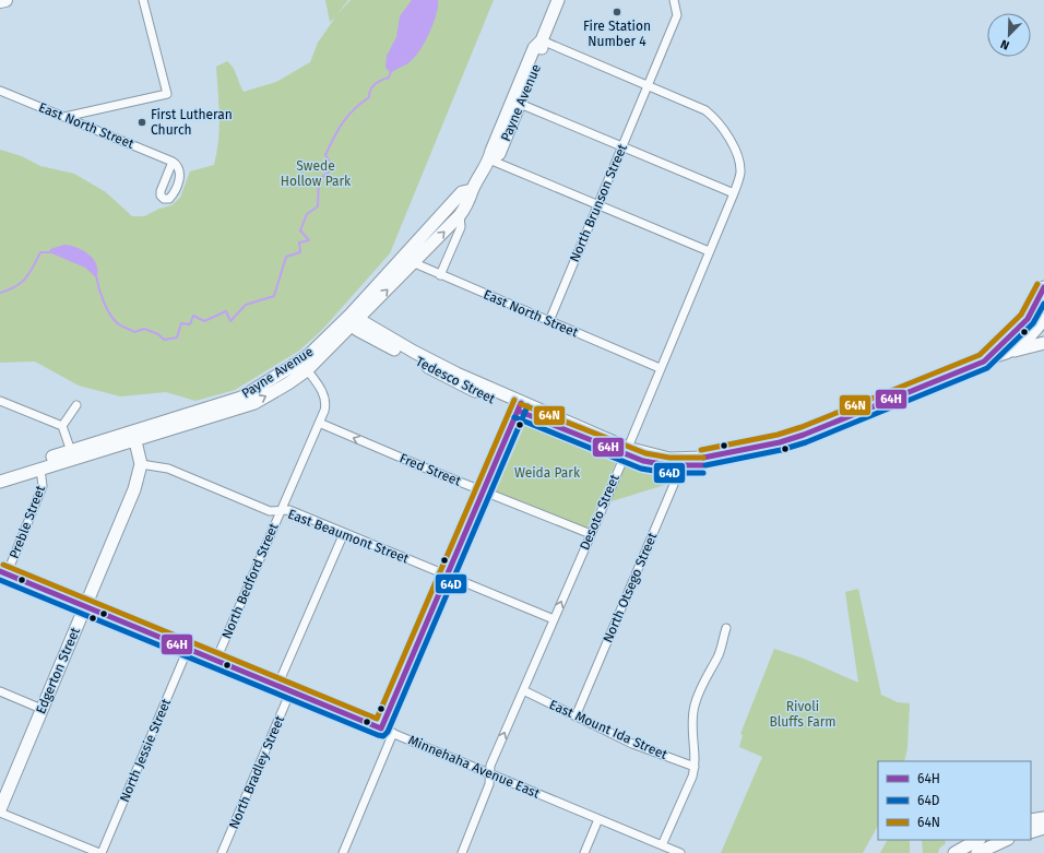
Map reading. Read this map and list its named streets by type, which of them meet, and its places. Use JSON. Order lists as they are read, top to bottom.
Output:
{
  "streets": {
    "street": [
      "Payne Avenue",
      "East North Street",
      "North Brunson Street",
      "Tedesco Street",
      "Fred Street",
      "Desoto Street",
      "Preble Street",
      "East Beaumont Street",
      "North Bedford Street",
      "North Otsego Street",
      "Edgerton Street",
      "East Mount Ida Street",
      "North Jessie Street",
      "Minnehaha Avenue East",
      "North Bradley Street"
    ]
  },
  "crossings": [
    ["Payne Avenue", "East North Street"],
    ["Payne Avenue", "Tedesco Street"],
    ["Payne Avenue", "Preble Street"],
    ["Payne Avenue", "North Bedford Street"],
    ["Payne Avenue", "Edgerton Street"],
    ["East North Street", "North Brunson Street"],
    ["East North Street", "Desoto Street"],
    ["North Brunson Street", "Desoto Street"],
    ["Tedesco Street", "Desoto Street"],
    ["Tedesco Street", "North Otsego Street"],
    ["Fred Street", "Desoto Street"],
    ["Fred Street", "North Bedford Street"],
    ["Desoto Street", "East Beaumont Street"],
    ["Desoto Street", "East Mount Ida Street"],
    ["Desoto Street", "Minnehaha Avenue East"],
    ["Preble Street", "Minnehaha Avenue East"],
    ["East Beaumont Street", "North Bedford Street"],
    ["East Beaumont Street", "Edgerton Street"],
    ["North Bedford Street", "Minnehaha Avenue East"],
    ["North Otsego Street", "East Mount Ida Street"],
    ["Edgerton Street", "Minnehaha Avenue East"],
    ["North Jessie Street", "Minnehaha Avenue East"],
    ["Minnehaha Avenue East", "North Bradley Street"]
  ],
  "one_way": ["Fred Street"],
  "parks": ["Swede Hollow Park", "Weida Park", "Rivoli Bluffs Farm"],
  "places": ["Fire Station Number 4", "First Lutheran Church"],
  "lines": ["transit line 64N", "transit line 64H", "transit line 64D"],
  "legend": ["64H", "64D", "64N"],
  "north": "bottom left"
}
